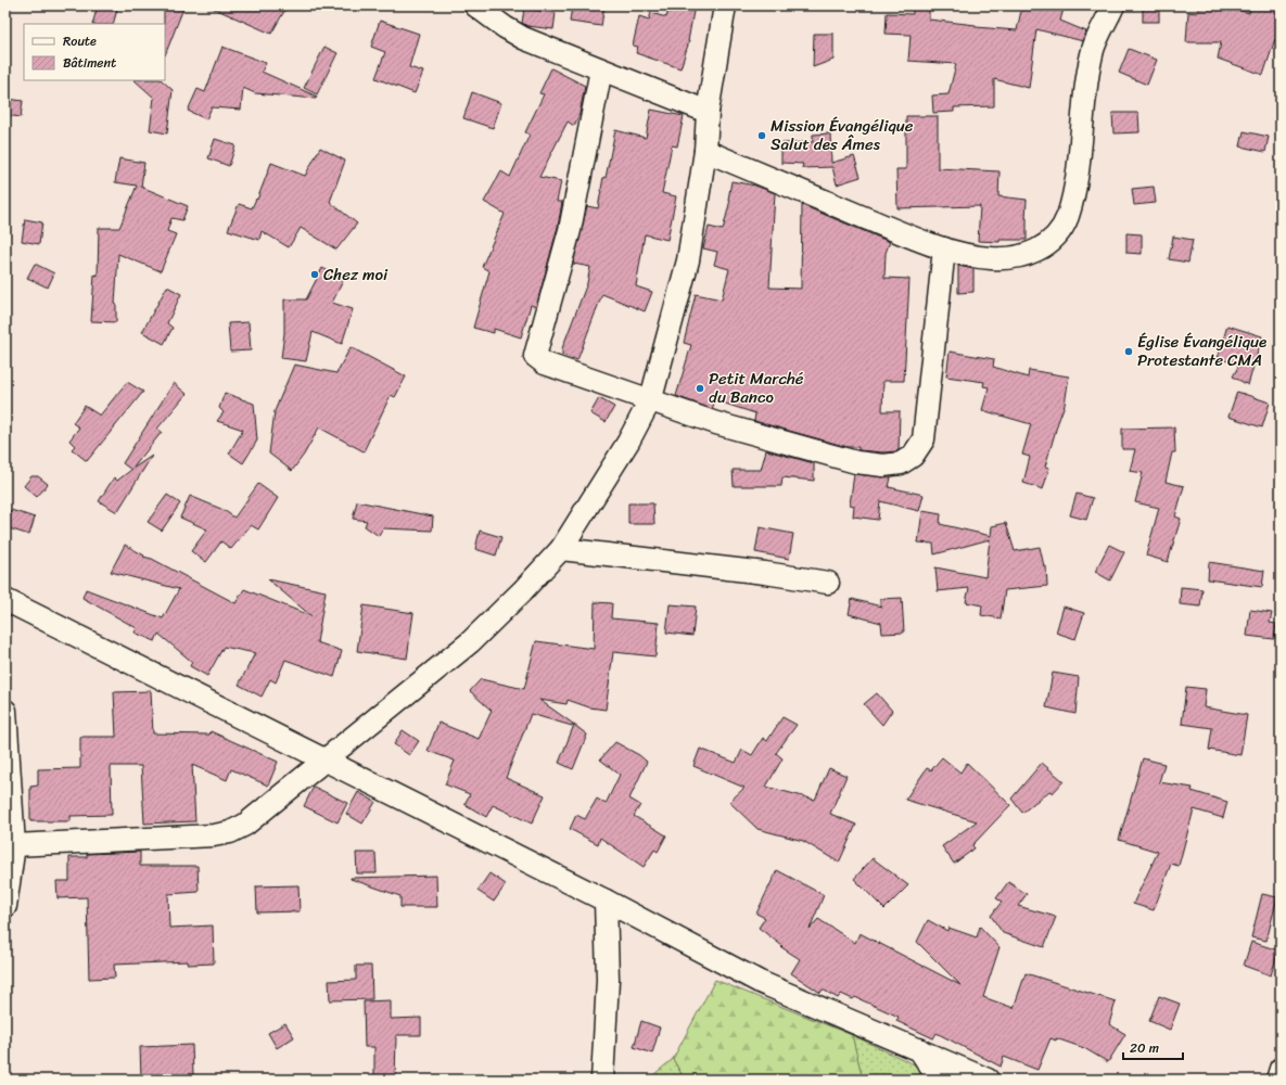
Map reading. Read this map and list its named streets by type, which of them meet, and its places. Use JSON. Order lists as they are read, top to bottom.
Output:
{
  "places": [
    "Mission Évangélique Salut des Âmes",
    "Chez moi",
    "Église Évangélique Protestante CMA",
    "Petit Marché du Banco"
  ],
  "legend": ["Route", "Bâtiment"],
  "scale_bar": "20 m"
}
